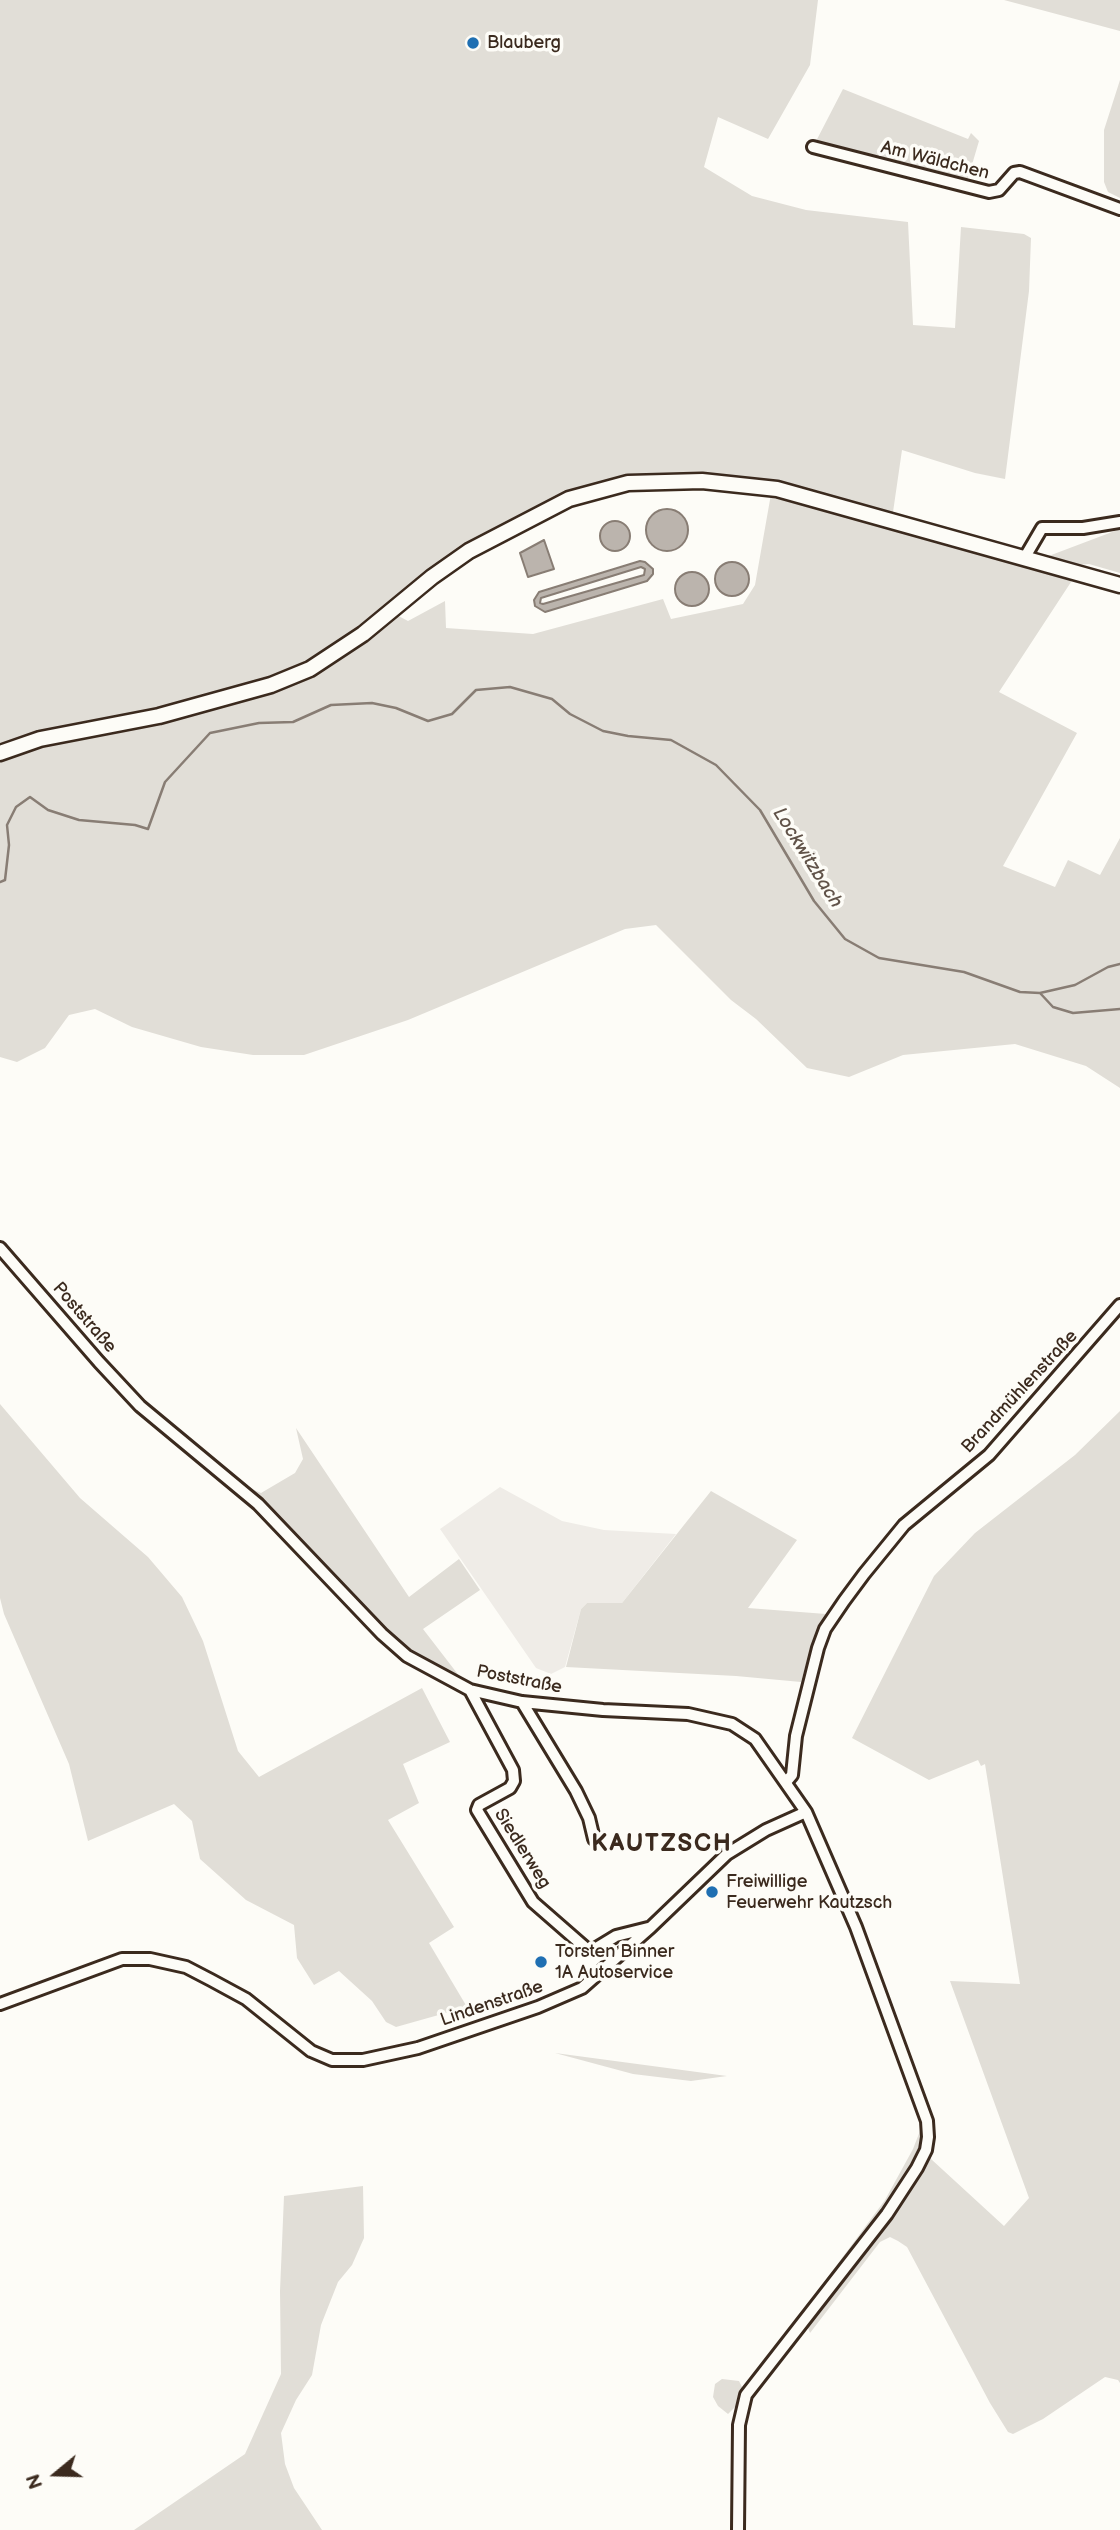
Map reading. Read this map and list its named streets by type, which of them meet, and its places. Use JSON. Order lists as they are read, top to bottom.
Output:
{
  "streets": {
    "street": [
      "Am Wäldchen",
      "Poststraße",
      "Brandmühlenstraße",
      "Siedlerweg",
      "Lindenstraße"
    ]
  },
  "crossings": [
    ["Poststraße", "Brandmühlenstraße"],
    ["Poststraße", "Siedlerweg"],
    ["Poststraße", "Lindenstraße"],
    ["Siedlerweg", "Lindenstraße"]
  ],
  "districts": ["KAUTZSCH"],
  "water": ["Lockwitzbach"],
  "places": ["Blauberg", "Freiwillige Feuerwehr Kautzsch", "Torsten Binner 1A Autoservice"],
  "north": "left"
}
